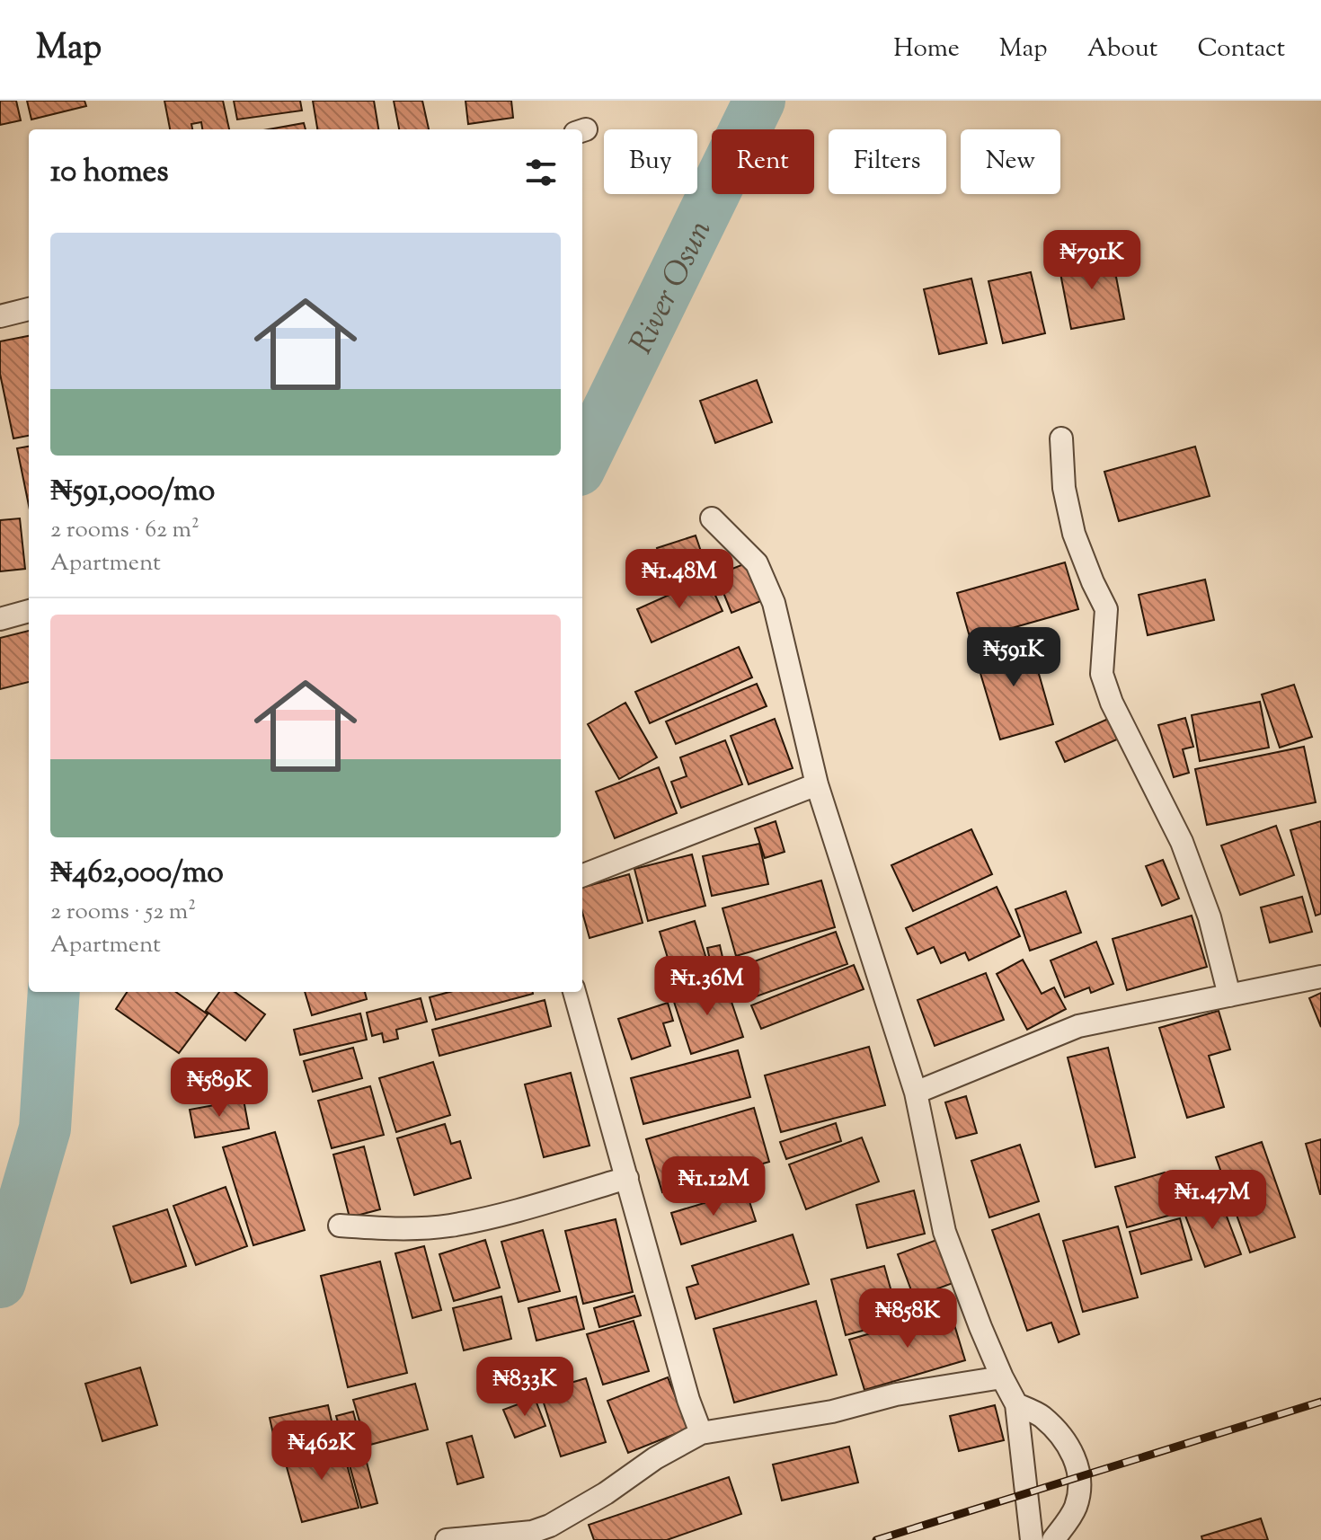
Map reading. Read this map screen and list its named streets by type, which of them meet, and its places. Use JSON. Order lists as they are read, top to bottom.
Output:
{
  "water": ["River Osun"],
  "page": {
    "header": "Map",
    "nav": [
      "Home",
      "Map",
      "About",
      "Contact"
    ],
    "chip": [
      "Buy",
      "Rent",
      "Filters",
      "New"
    ],
    "heading": "10 homes",
    "list": [
      {
        "name": "₦591,000/mo",
        "note": "2 rooms · 62 m² · Apartment"
      },
      {
        "name": "₦462,000/mo",
        "note": "2 rooms · 52 m² · Apartment"
      }
    ],
    "price": [
      "₦791K",
      "₦1.48M",
      "₦591K",
      "₦1.36M",
      "₦589K",
      "₦1.12M",
      "₦1.47M",
      "₦858K",
      "₦833K",
      "₦462K"
    ]
  }
}
